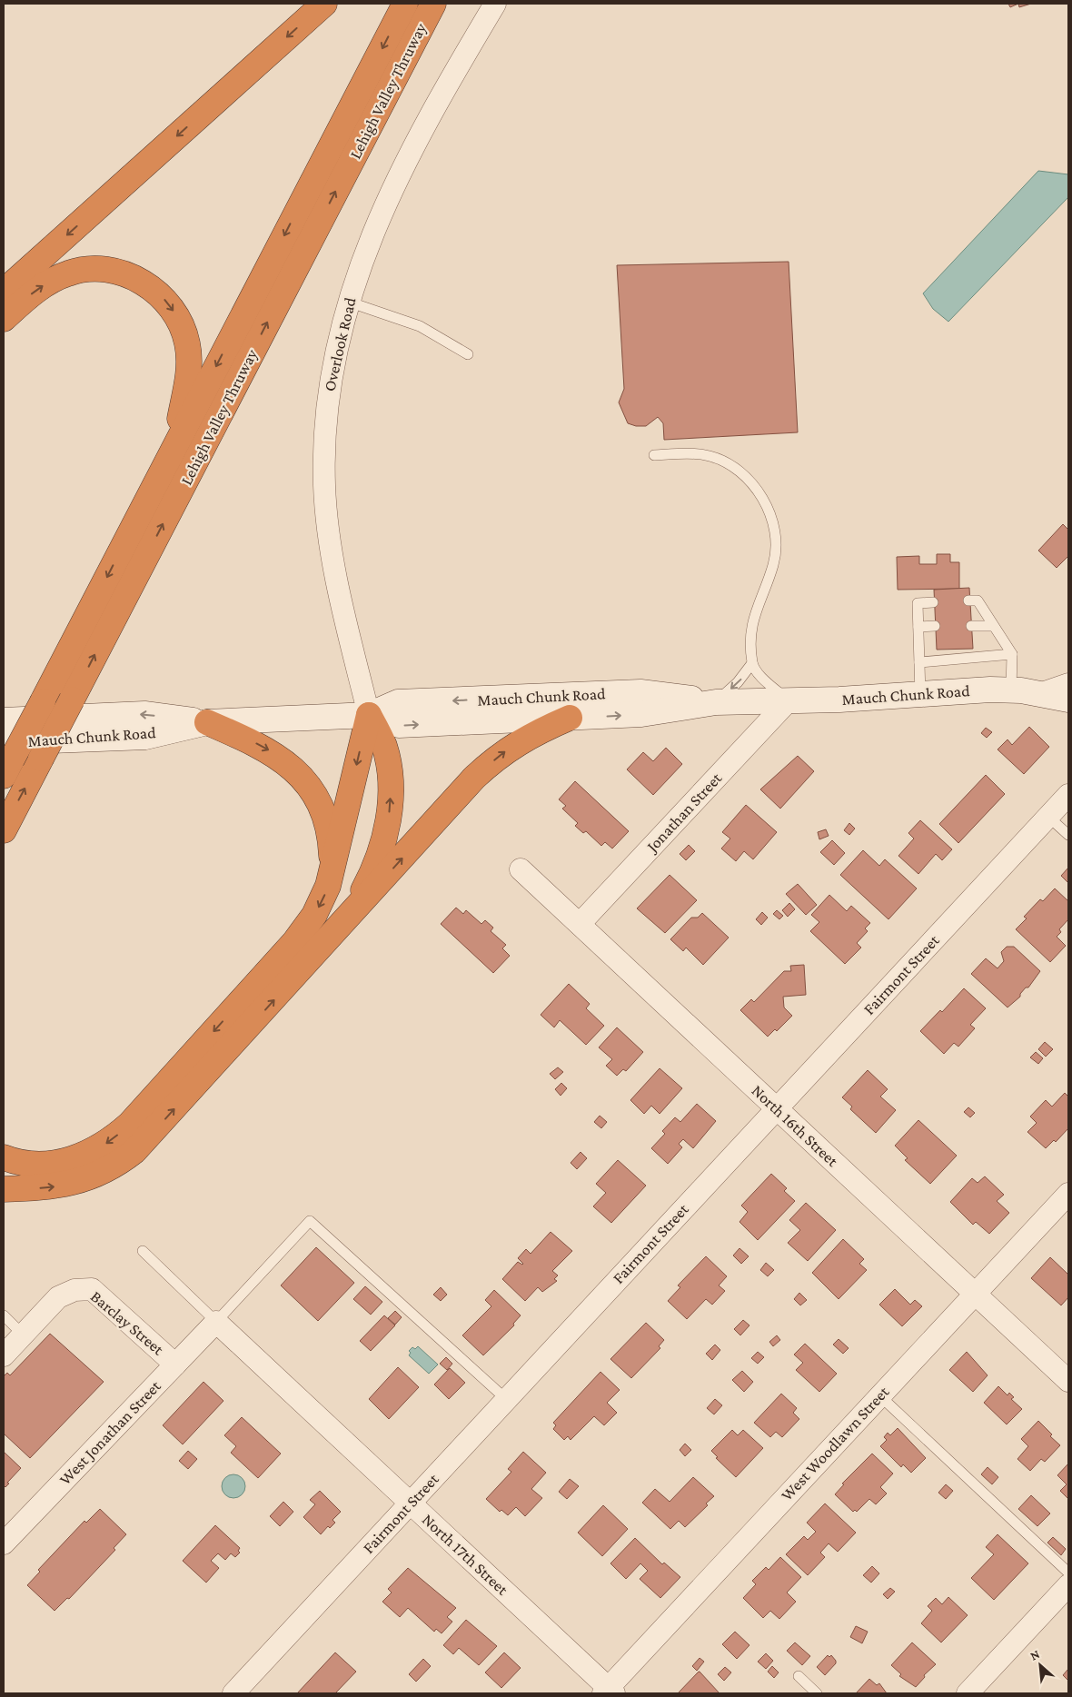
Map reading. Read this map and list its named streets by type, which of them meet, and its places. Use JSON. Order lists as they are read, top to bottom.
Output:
{
  "streets": {
    "highway": ["Lehigh Valley Thruway"],
    "main road": ["Mauch Chunk Road"],
    "street": [
      "Overlook Road",
      "Jonathan Street",
      "Fairmont Street",
      "North 16th Street",
      "Barclay Street",
      "West Jonathan Street",
      "West Woodlawn Street",
      "North 17th Street"
    ]
  },
  "crossings": [
    ["Lehigh Valley Thruway", "Mauch Chunk Road"],
    ["Overlook Road", "Mauch Chunk Road"],
    ["Mauch Chunk Road", "Jonathan Street"],
    ["Jonathan Street", "North 16th Street"],
    ["Fairmont Street", "North 16th Street"],
    ["Fairmont Street", "North 17th Street"],
    ["North 16th Street", "West Woodlawn Street"],
    ["Barclay Street", "West Jonathan Street"],
    ["West Jonathan Street", "North 17th Street"],
    ["West Woodlawn Street", "North 17th Street"]
  ],
  "north": "top left"
}
